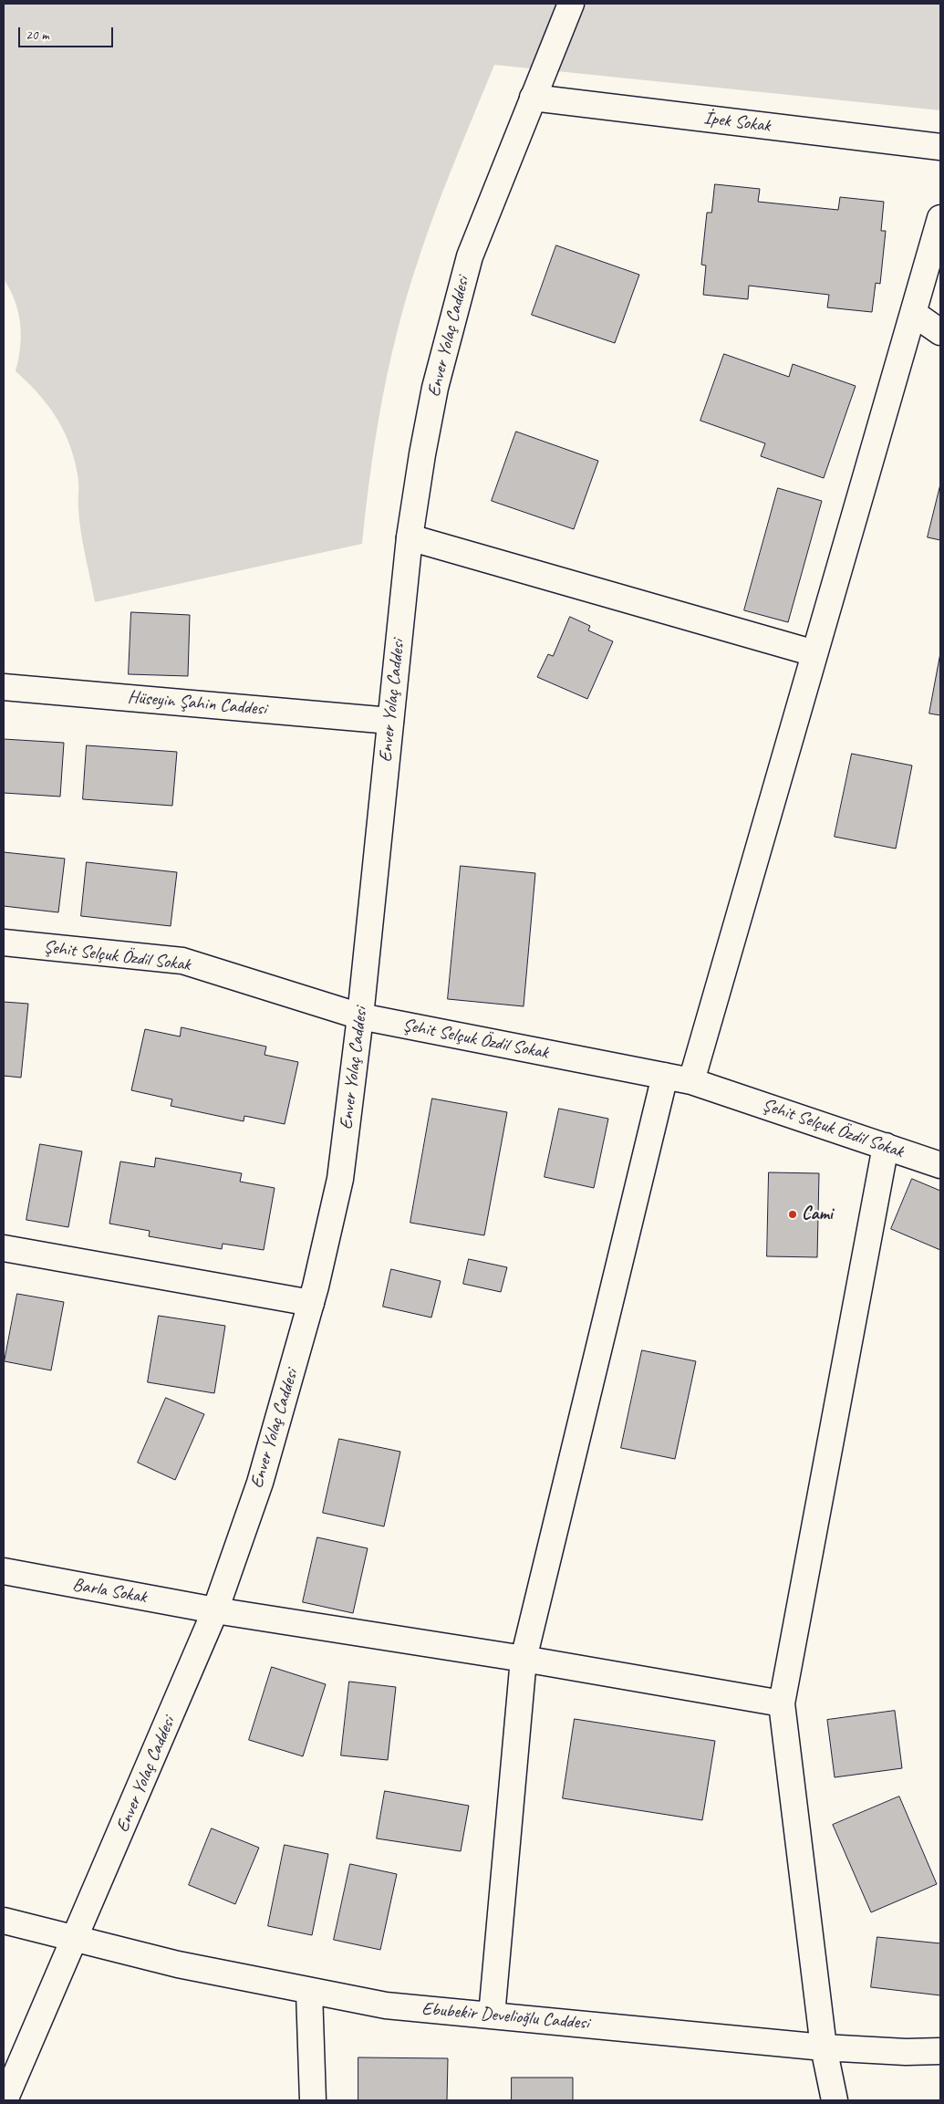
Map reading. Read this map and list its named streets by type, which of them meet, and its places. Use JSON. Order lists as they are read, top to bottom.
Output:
{
  "streets": {
    "street": [
      "İpek Sokak",
      "Enver Yolaç Caddesi",
      "Hüseyin Şahin Caddesi",
      "Şehit Selçuk Özdil Sokak",
      "Barla Sokak",
      "Ebubekir Develioğlu Caddesi"
    ]
  },
  "crossings": [
    ["İpek Sokak", "Enver Yolaç Caddesi"],
    ["Enver Yolaç Caddesi", "Hüseyin Şahin Caddesi"],
    ["Enver Yolaç Caddesi", "Şehit Selçuk Özdil Sokak"],
    ["Enver Yolaç Caddesi", "Barla Sokak"],
    ["Enver Yolaç Caddesi", "Ebubekir Develioğlu Caddesi"]
  ],
  "places": ["Cami"],
  "scale_bar": "20 m"
}
